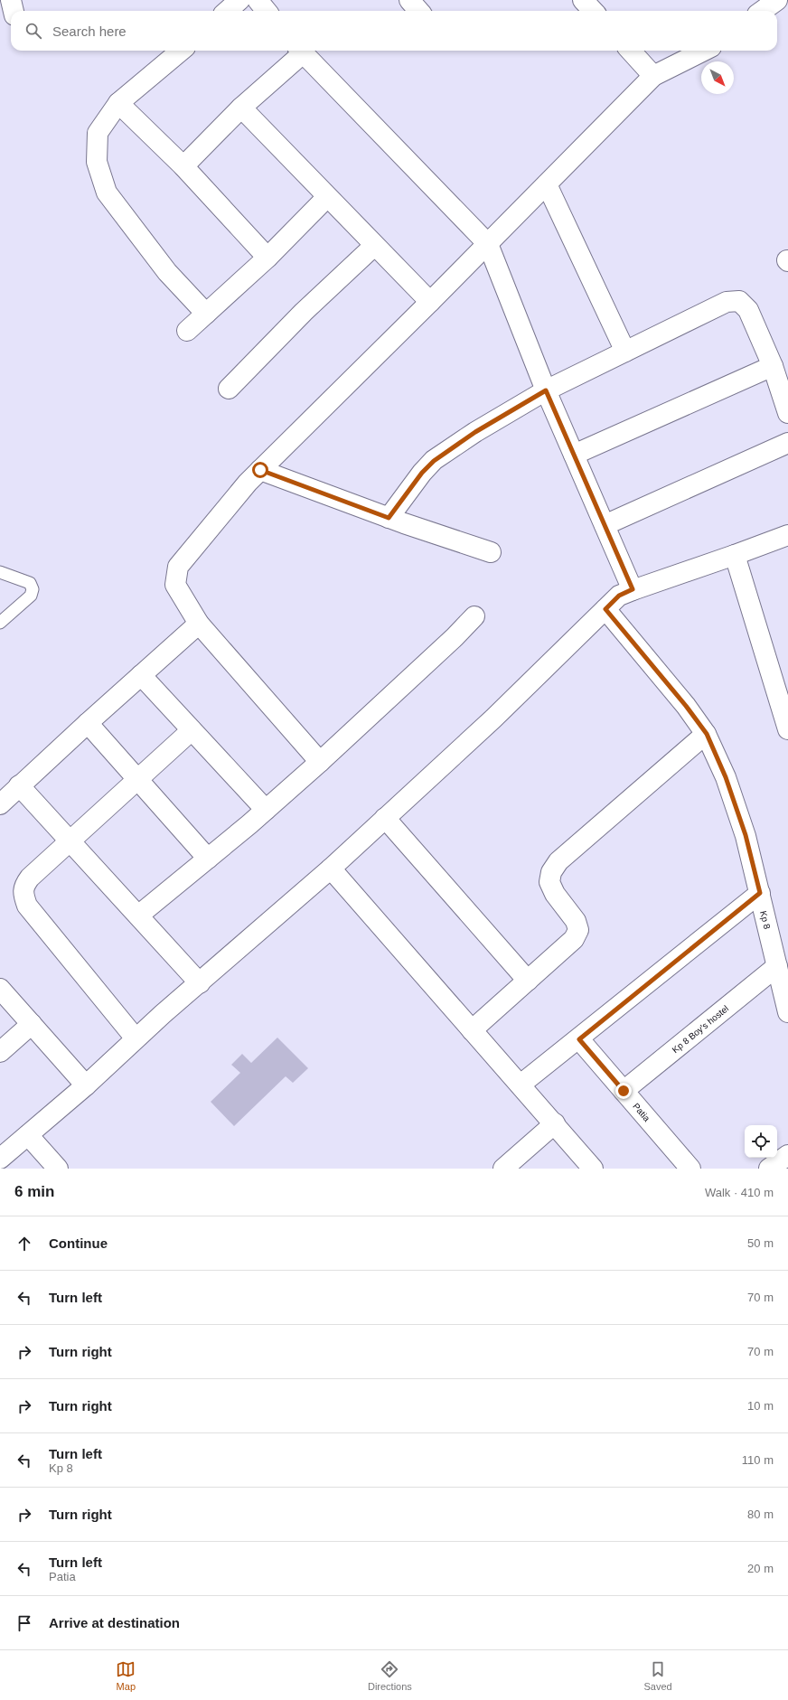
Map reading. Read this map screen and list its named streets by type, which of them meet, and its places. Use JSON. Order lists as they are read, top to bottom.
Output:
{
  "streets": {
    "street": ["Kp 8", "Kp 8 Boy's hostel", "Patia"]
  },
  "crossings": [
    ["Kp 8", "Kp 8 Boy's hostel"],
    ["Kp 8 Boy's hostel", "Patia"]
  ],
  "north": "bottom right",
  "page": {
    "search": "Search here",
    "heading": ["6 min", "Walk · 410 m"],
    "list": [
      ["Continue", "50 m"],
      ["Turn left", "70 m"],
      ["Turn right", "70 m"],
      ["Turn right", "10 m"],
      ["Turn left", "Kp 8", "110 m"],
      ["Turn right", "80 m"],
      ["Turn left", "Patia", "20 m"],
      "Arrive at destination"
    ],
    "nav": ["Map", "Directions", "Saved"]
  }
}
